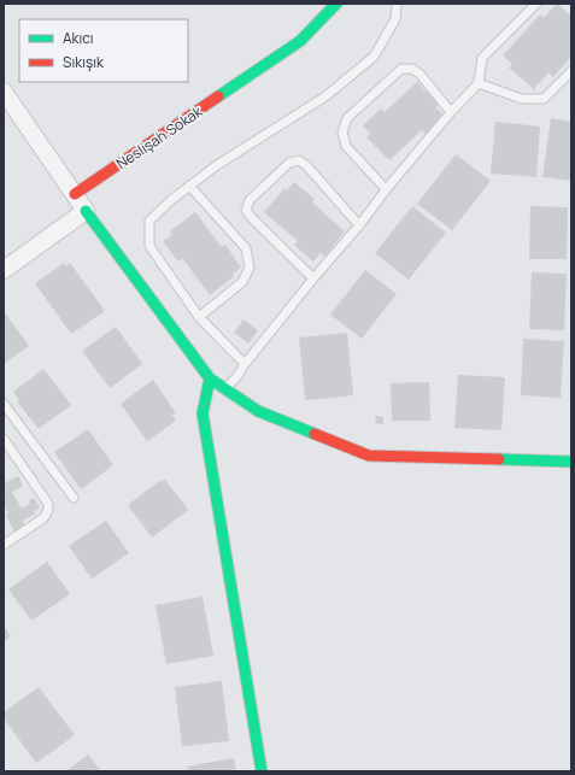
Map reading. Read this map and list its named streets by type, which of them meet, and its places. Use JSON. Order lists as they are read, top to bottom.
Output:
{
  "streets": {
    "street": ["Neslişah Sokak"]
  },
  "legend": ["Akıcı", "Sıkışık"]
}
